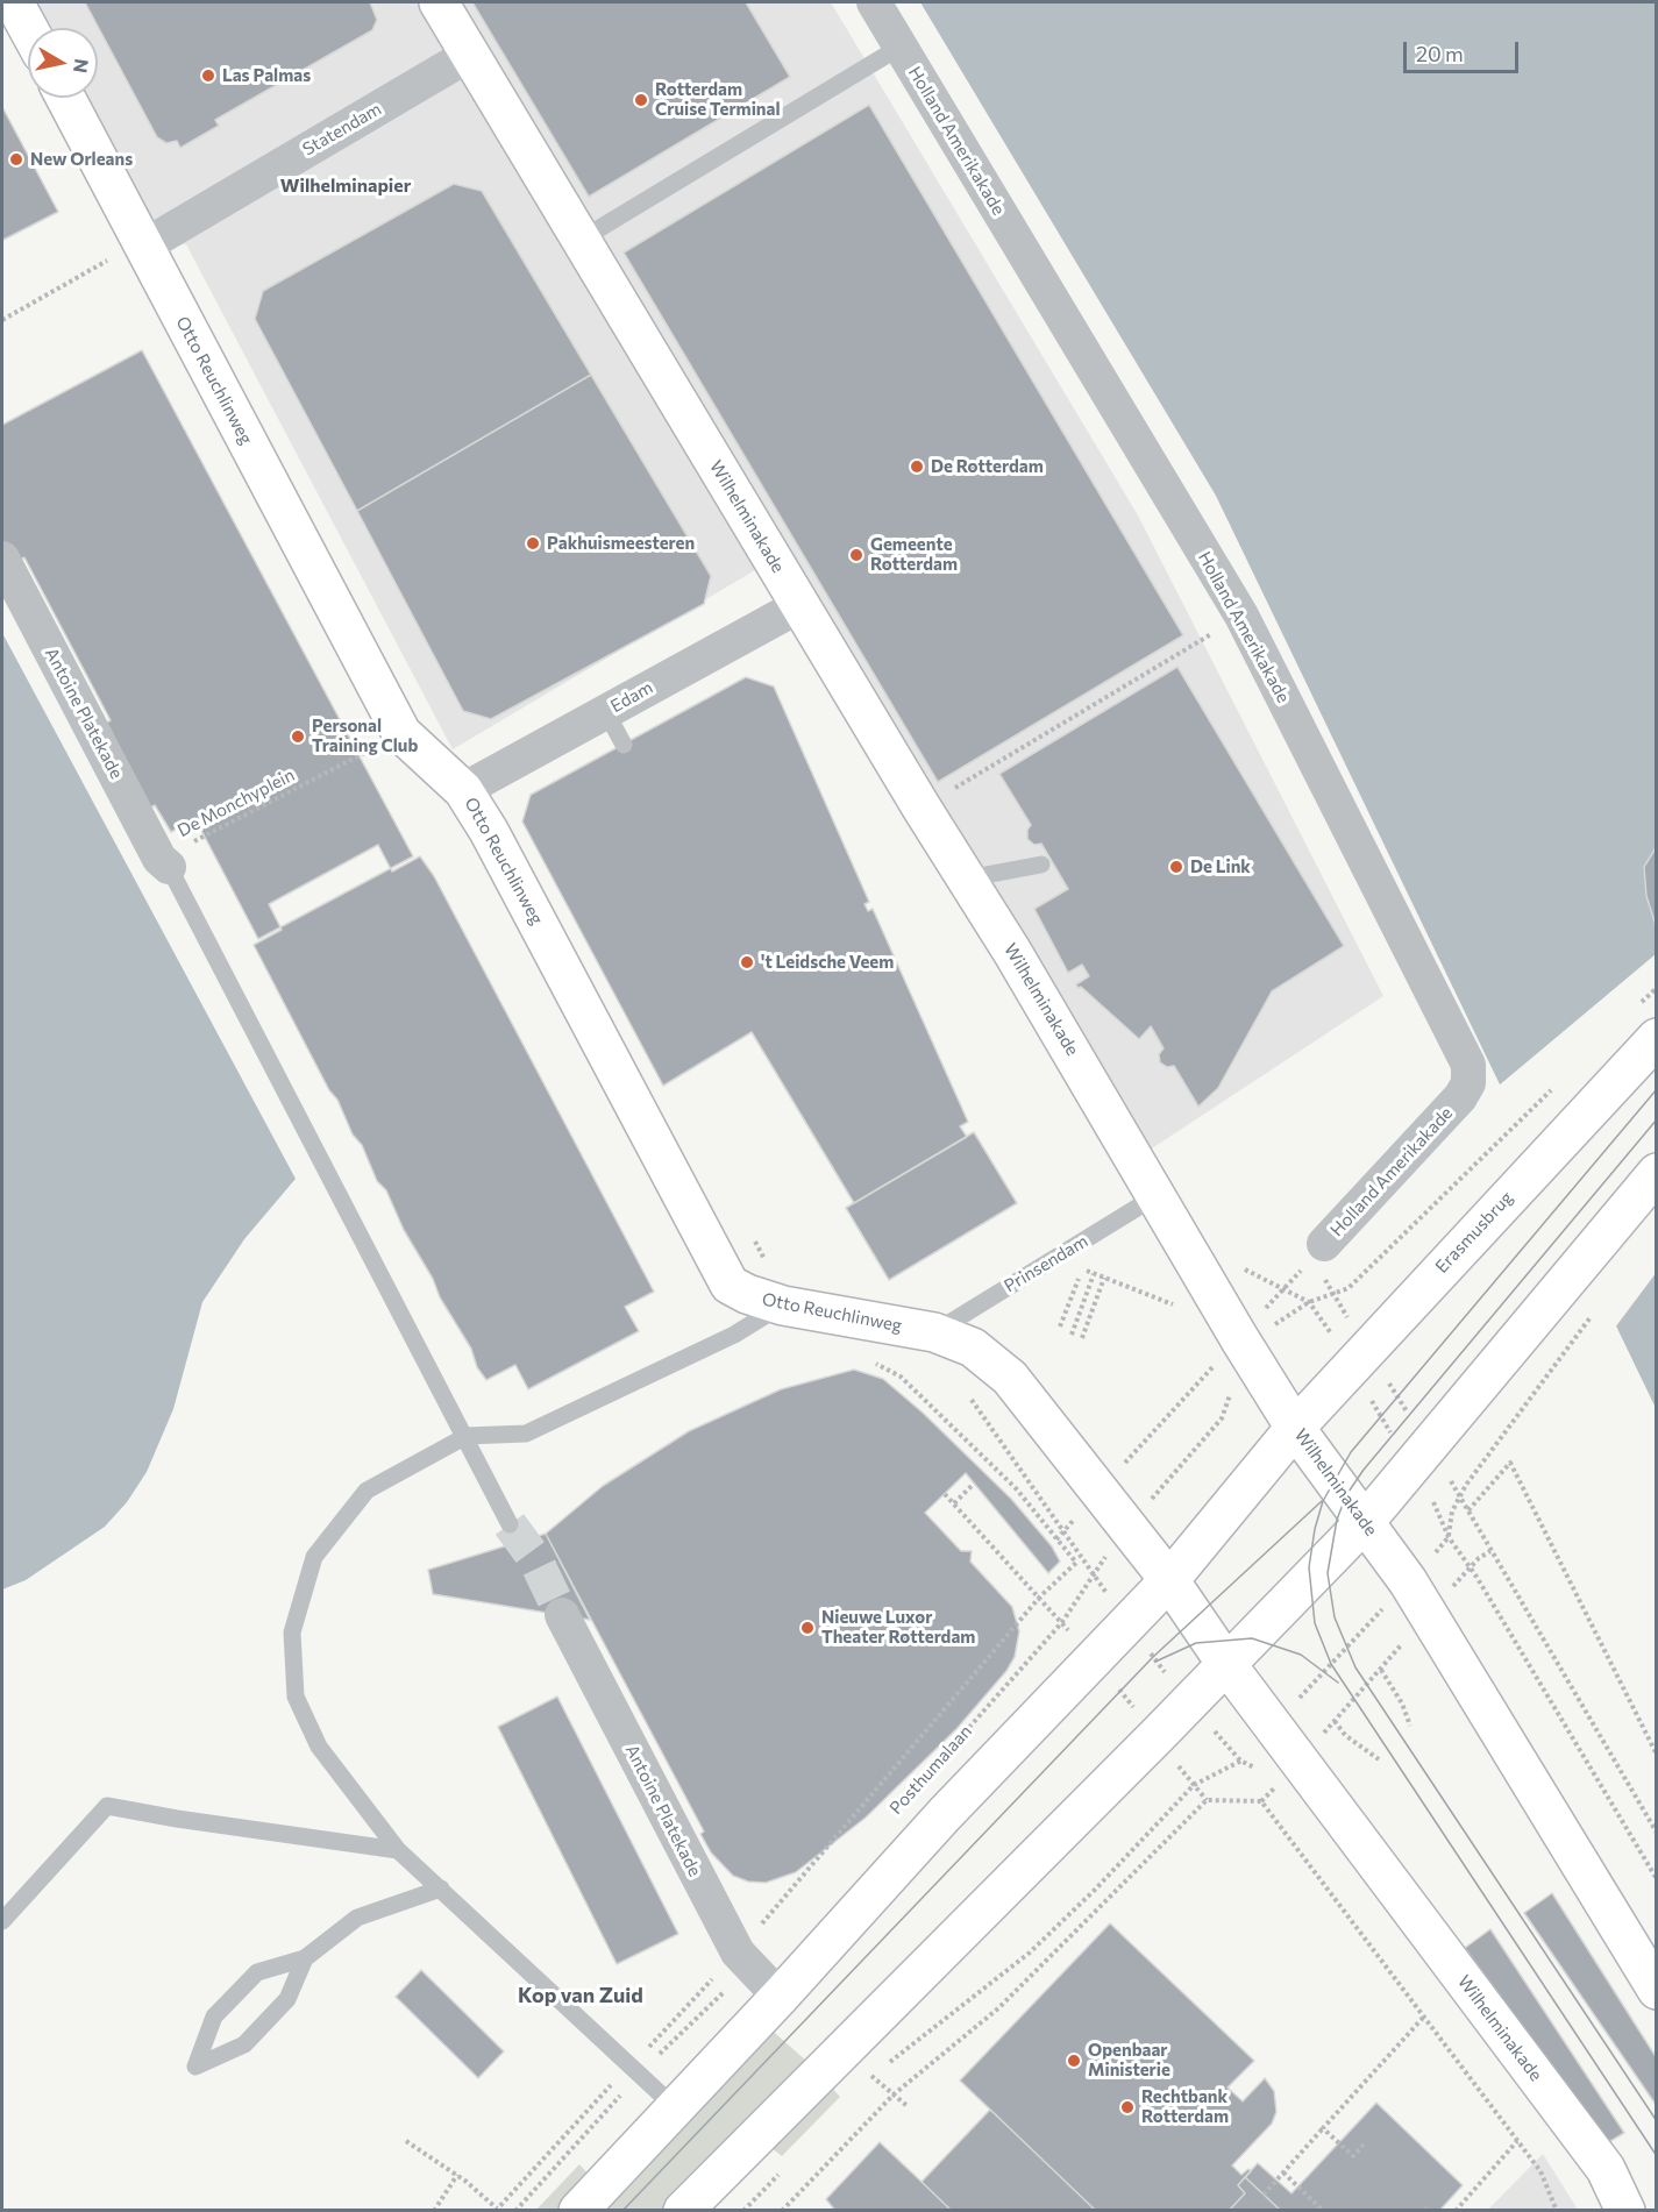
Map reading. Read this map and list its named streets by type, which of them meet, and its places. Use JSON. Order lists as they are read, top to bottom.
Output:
{
  "streets": {
    "main road": ["Otto Reuchlinweg", "Wilhelminakade", "Erasmusbrug"],
    "street": [
      "Statendam",
      "Holland Amerikakade",
      "Edam",
      "Antoine Platekade"
    ],
    "lane": ["Prinsendam"],
    "path": ["De Monchyplein", "Posthumalaan"]
  },
  "crossings": [
    ["Statendam", "Otto Reuchlinweg"],
    ["Statendam", "Wilhelminakade"],
    ["Otto Reuchlinweg", "Wilhelminakade"],
    ["Otto Reuchlinweg", "Edam"],
    ["Otto Reuchlinweg", "De Monchyplein"],
    ["Otto Reuchlinweg", "Prinsendam"],
    ["Otto Reuchlinweg", "Posthumalaan"],
    ["Wilhelminakade", "Edam"],
    ["Wilhelminakade", "Erasmusbrug"],
    ["Wilhelminakade", "Prinsendam"],
    ["Wilhelminakade", "Posthumalaan"],
    ["Antoine Platekade", "De Monchyplein"],
    ["Antoine Platekade", "Posthumalaan"]
  ],
  "districts": ["Wilhelminapier", "Kop van Zuid"],
  "places": [
    "Las Palmas",
    "Rotterdam Cruise Terminal",
    "New Orleans",
    "De Rotterdam",
    "Pakhuismeesteren",
    "Gemeente Rotterdam",
    "Personal Training Club",
    "De Link",
    "'t Leidsche Veem",
    "Nieuwe Luxor Theater Rotterdam",
    "Openbaar Ministerie",
    "Rechtbank Rotterdam"
  ],
  "scale_bar": "20 m",
  "north": "right"
}
